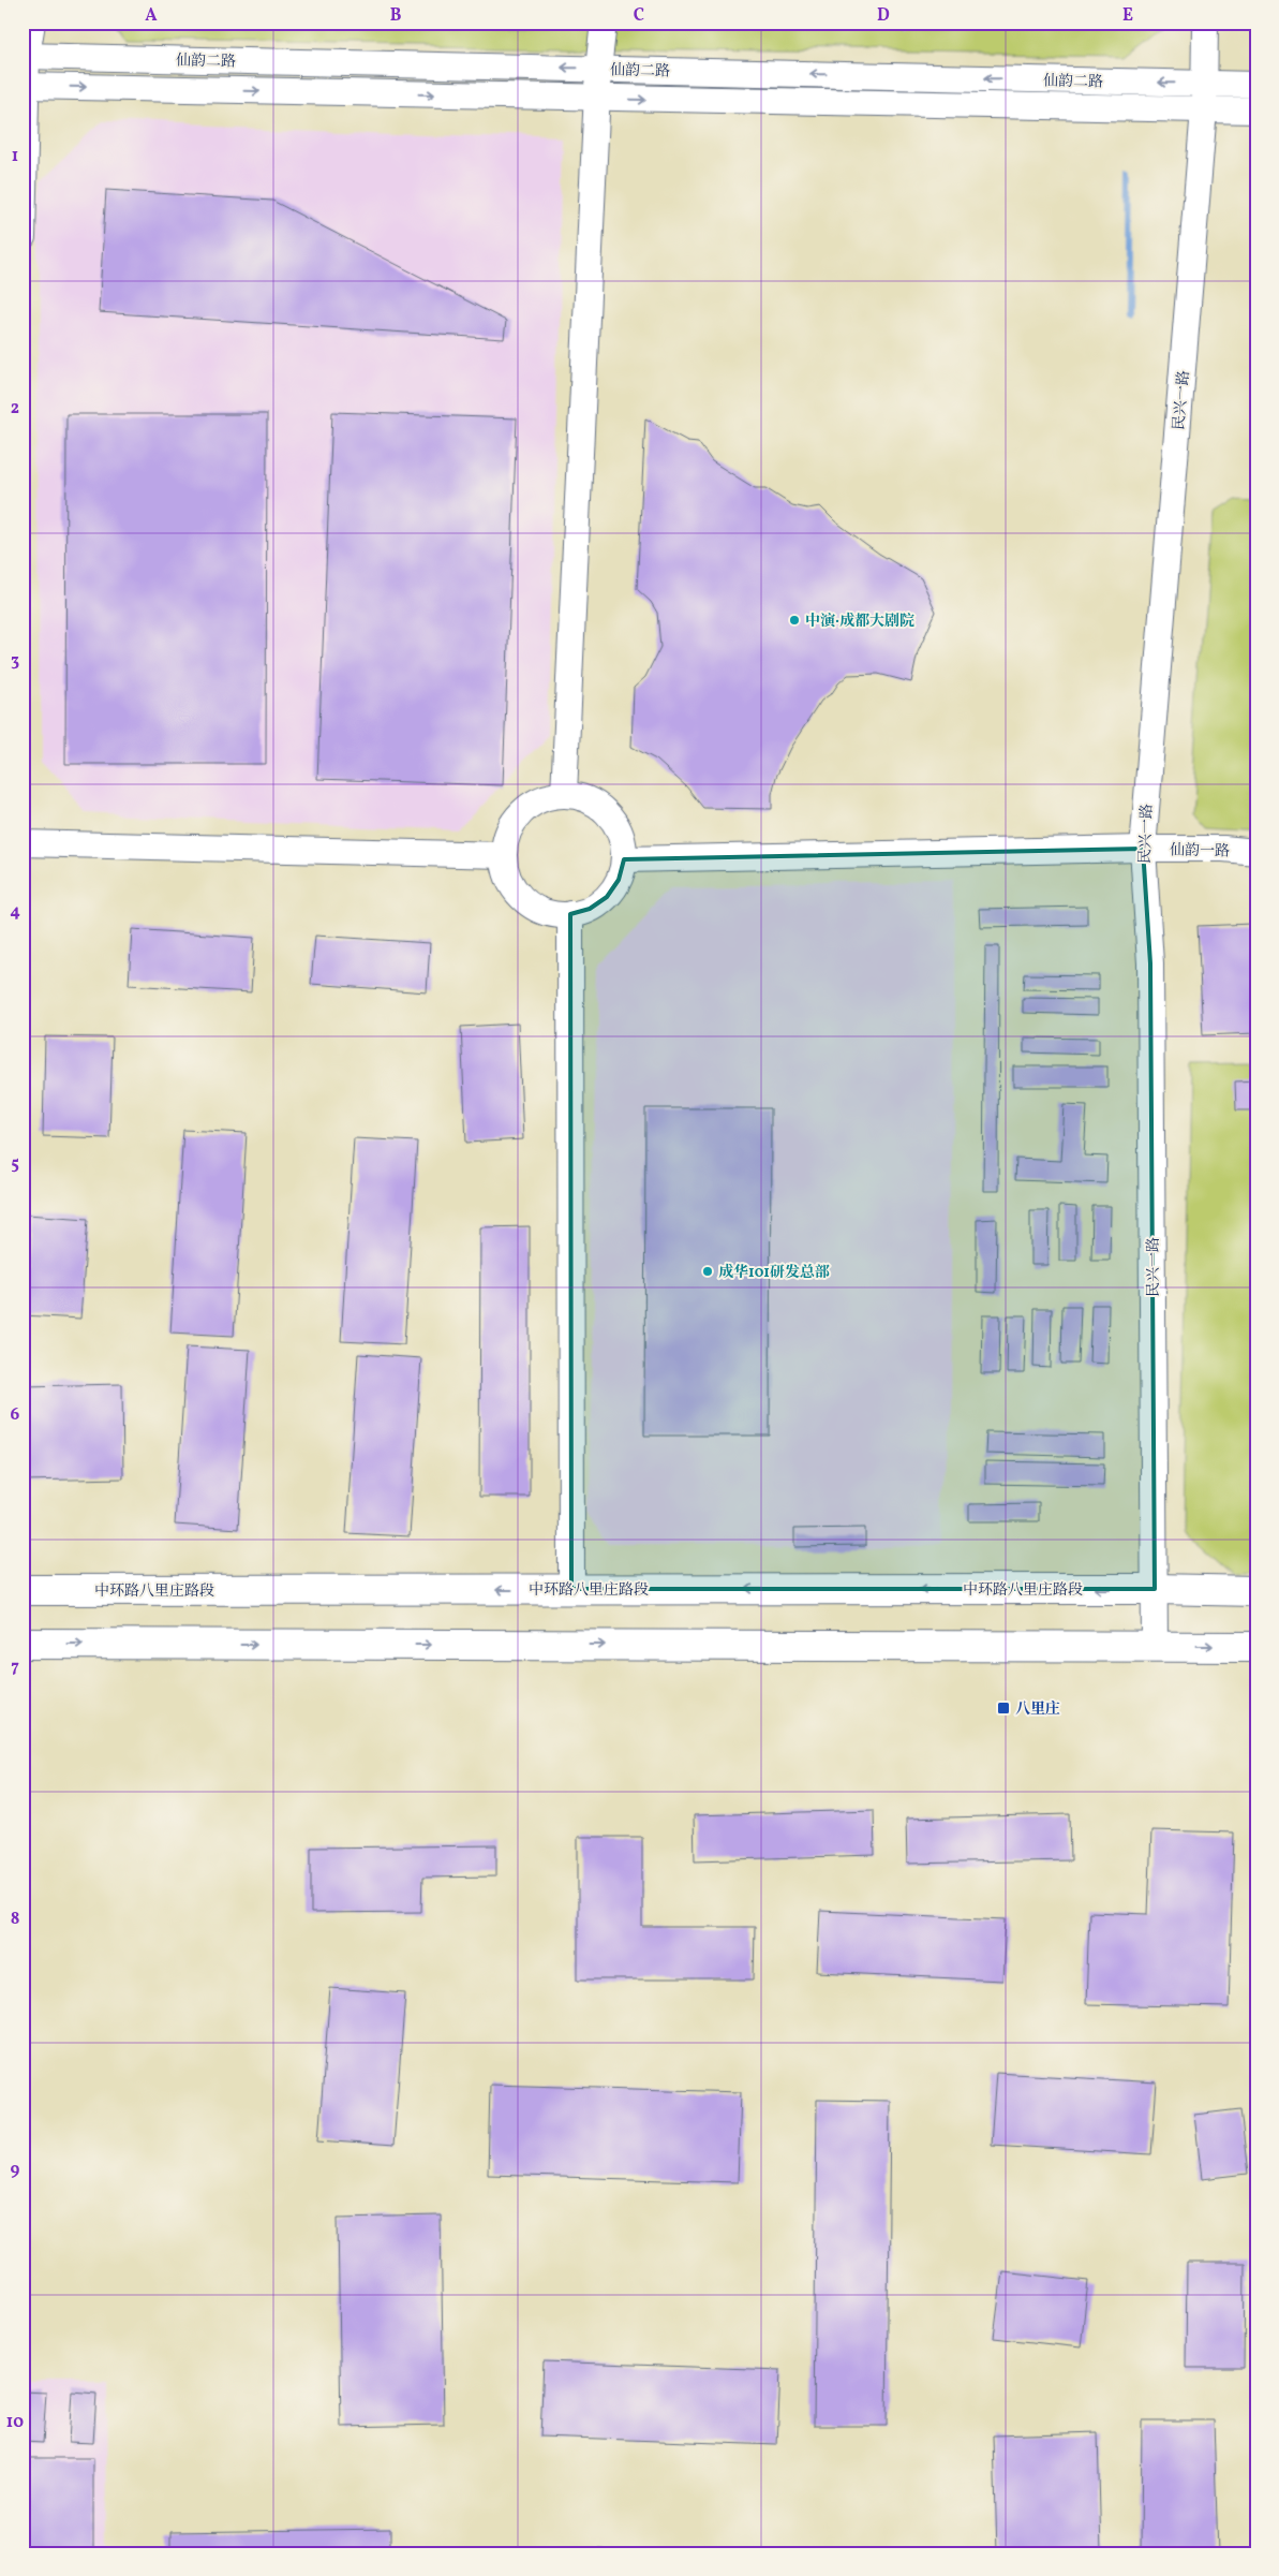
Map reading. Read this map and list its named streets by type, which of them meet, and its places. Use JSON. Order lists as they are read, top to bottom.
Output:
{
  "streets": {
    "main road": ["中环路八里庄路段"],
    "street": ["仙韵二路", "民兴一路", "仙韵一路"]
  },
  "crossings": [
    ["仙韵二路", "民兴一路"],
    ["民兴一路", "仙韵一路"],
    ["民兴一路", "中环路八里庄路段"]
  ],
  "places": {
    "other": ["中演·成都大剧院", "成华101研发总部"],
    "transit": ["八里庄"]
  },
  "grid": {
    "columns": [
      "A",
      "B",
      "C",
      "D",
      "E"
    ],
    "rows": [
      "1",
      "2",
      "3",
      "4",
      "5",
      "6",
      "7",
      "8",
      "9",
      "10"
    ]
  }
}
